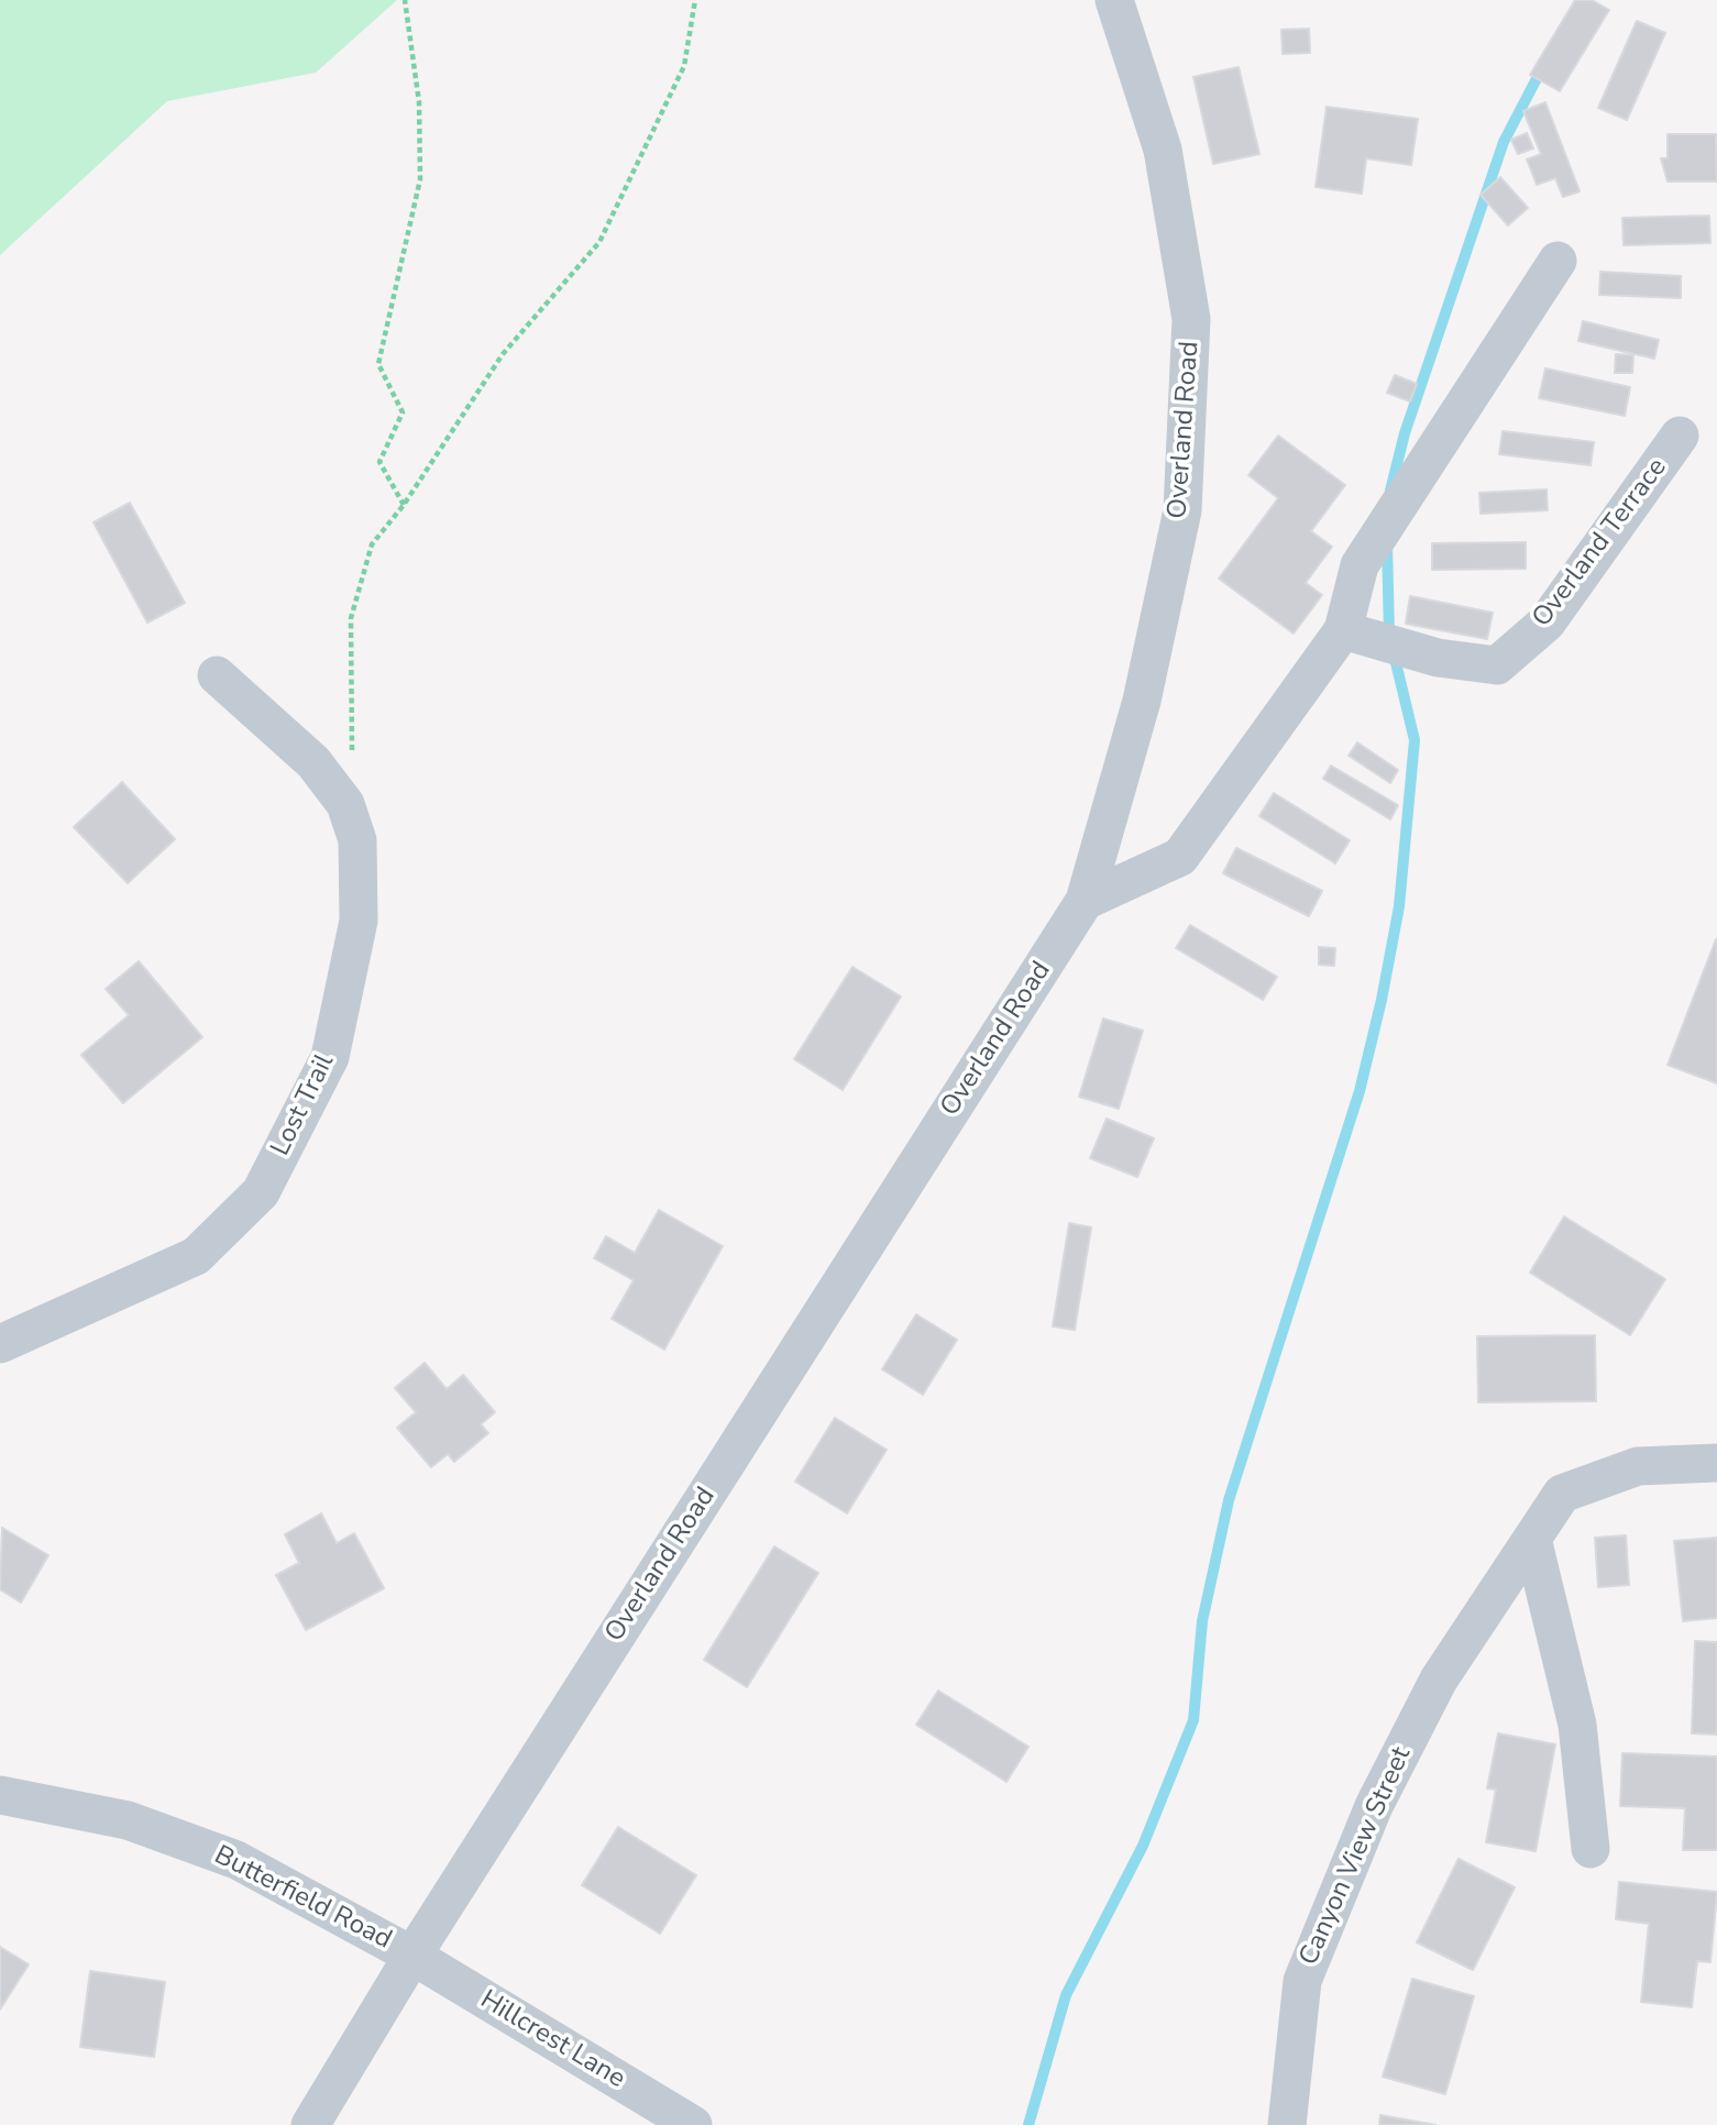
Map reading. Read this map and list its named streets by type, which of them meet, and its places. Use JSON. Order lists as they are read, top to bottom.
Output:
{
  "streets": {
    "street": [
      "Overland Road",
      "Overland Terrace",
      "Lost Trail",
      "Canyon View Street",
      "Butterfield Road",
      "Hillcrest Lane"
    ]
  },
  "crossings": [
    ["Overland Road", "Butterfield Road"],
    ["Overland Road", "Hillcrest Lane"],
    ["Butterfield Road", "Hillcrest Lane"]
  ]
}
